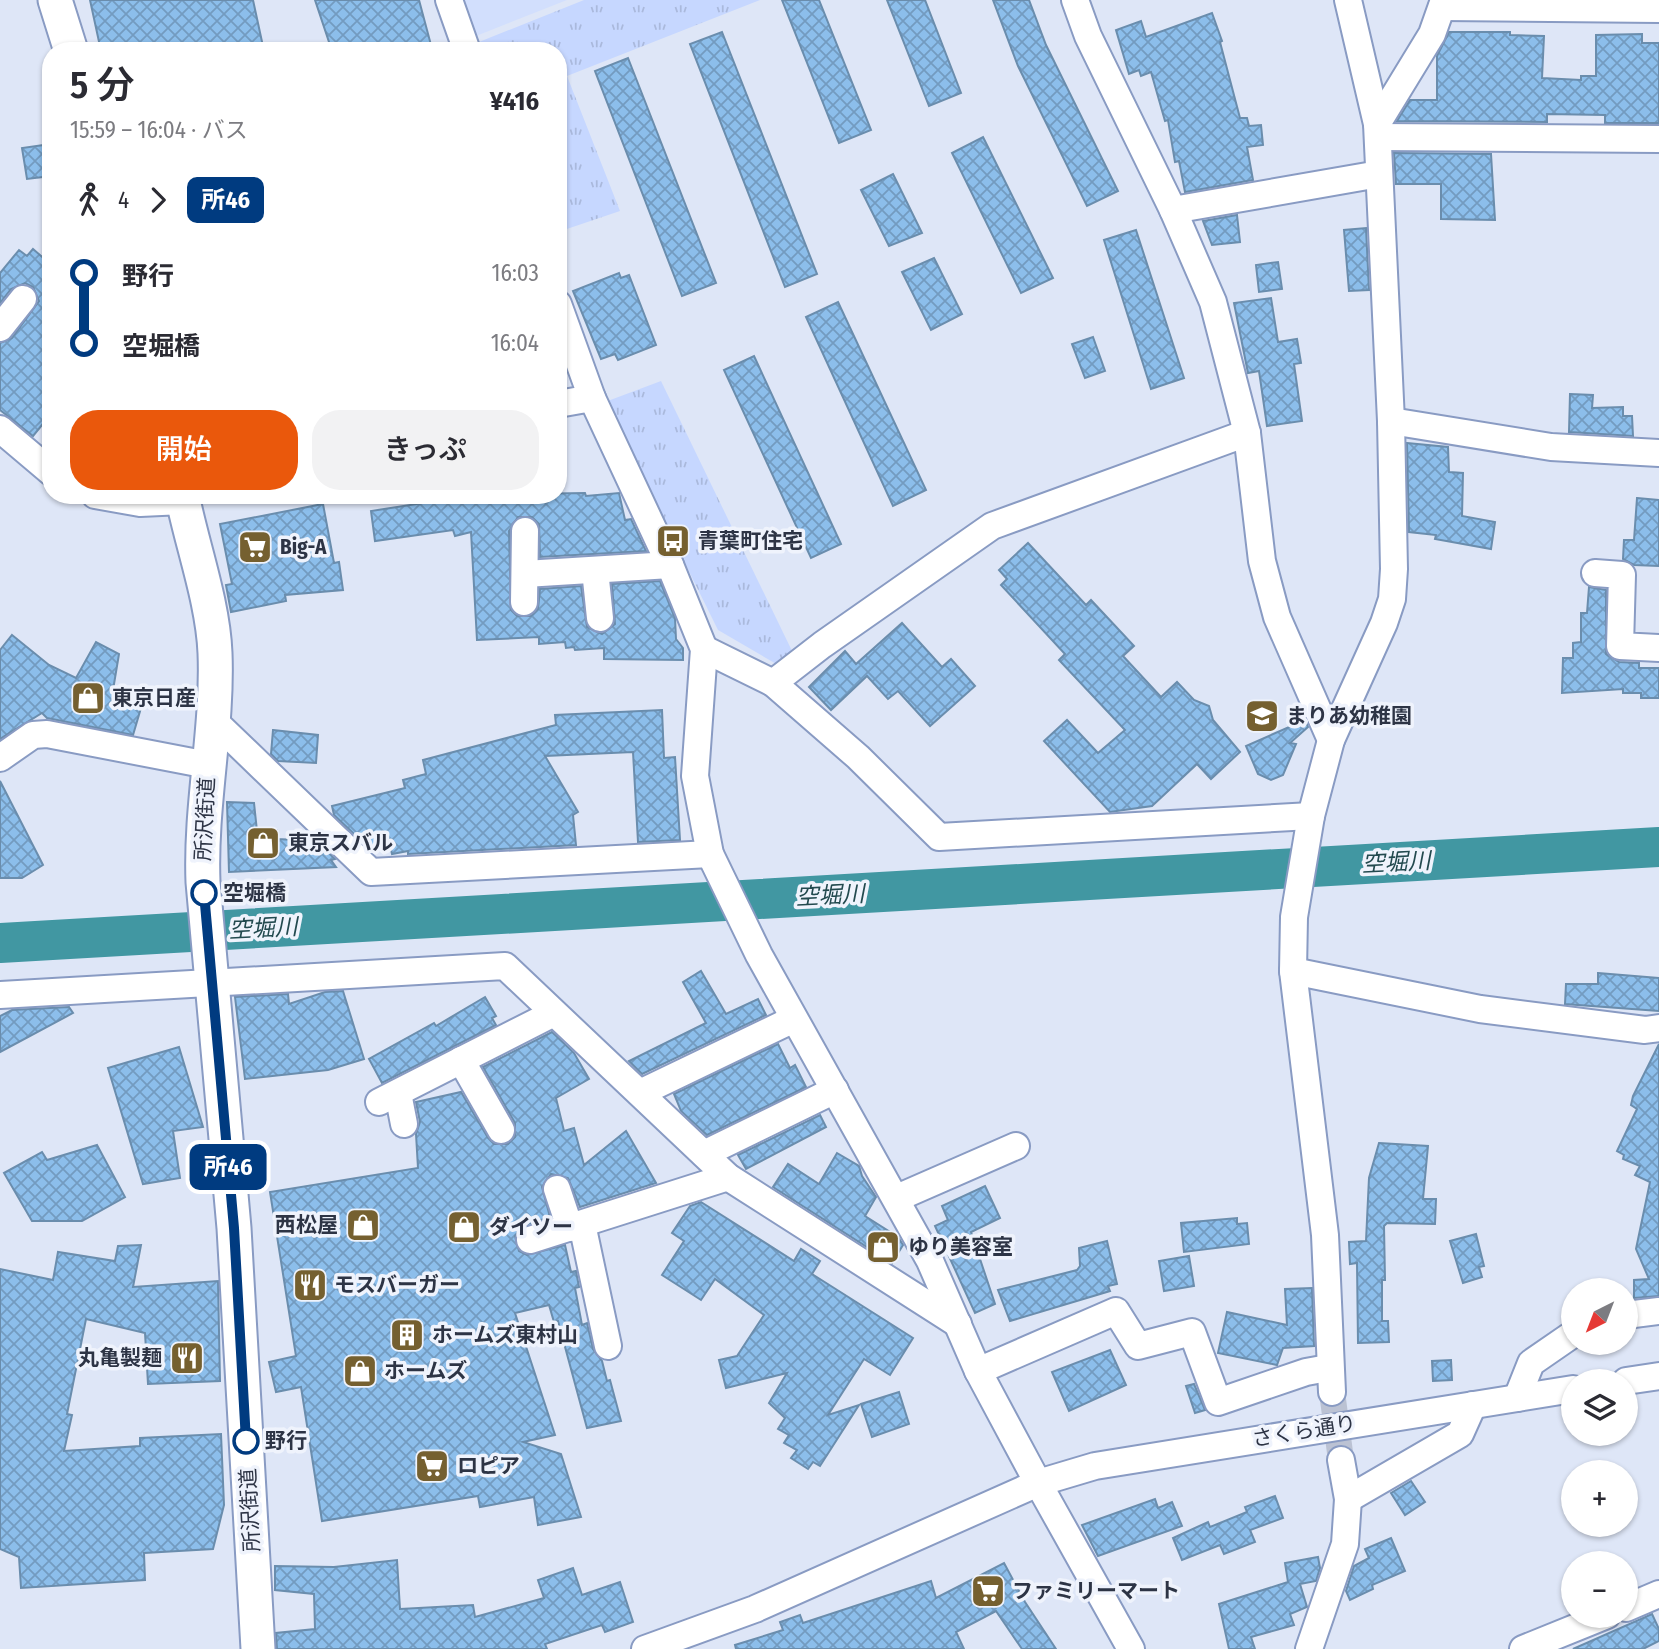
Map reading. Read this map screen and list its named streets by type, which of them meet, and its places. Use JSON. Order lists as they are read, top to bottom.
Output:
{
  "streets": {
    "main road": ["所沢街道"],
    "street": ["さくら通り"]
  },
  "water": ["空堀川"],
  "places": {
    "bus stop": ["青葉町住宅"],
    "supermarket": ["Big-A", "ロピア", "ファミリーマート"],
    "shop": [
      "東京日産",
      "東京スバル",
      "西松屋",
      "ダイソー",
      "ゆり美容室",
      "ホームズ"
    ],
    "school or university": ["まりあ幼稚園"],
    "other": ["空堀橋", "野行"],
    "restaurant": ["モスバーガー", "丸亀製麺"],
    "building": ["ホームズ東村山"]
  },
  "lines": ["bus line 所46"],
  "north": "bottom left",
  "page": {
    "on_map": "所46",
    "heading": ["5 分", "15:59 – 16:04 · バス", "¥416"],
    "legs": ["4", "所46"],
    "list": [
      {
        "name": "野行",
        "value": "16:03"
      },
      {
        "name": "空堀橋",
        "value": "16:04"
      }
    ],
    "buttons": ["開始", "きっぷ"],
    "map_buttons": ["+", "−"]
  }
}
